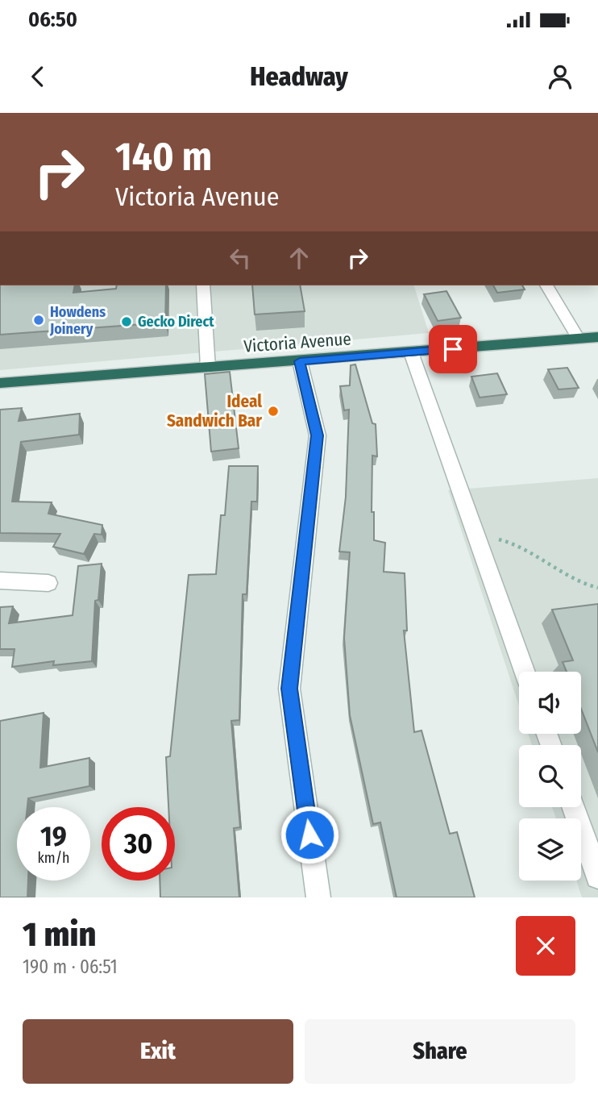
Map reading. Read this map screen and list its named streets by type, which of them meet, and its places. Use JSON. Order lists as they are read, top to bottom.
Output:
{
  "streets": {
    "highway": ["Victoria Avenue"]
  },
  "places": ["Howdens Joinery", "Gecko Direct", "Ideal Sandwich Bar"],
  "page": {
    "status": "06:50",
    "header": "Headway",
    "turn": ["140 m", "Victoria Avenue"],
    "speed": "19 km/h",
    "limit": "30",
    "heading": ["1 min", "190 m · 06:51"],
    "buttons": ["Exit", "Share"]
  }
}
